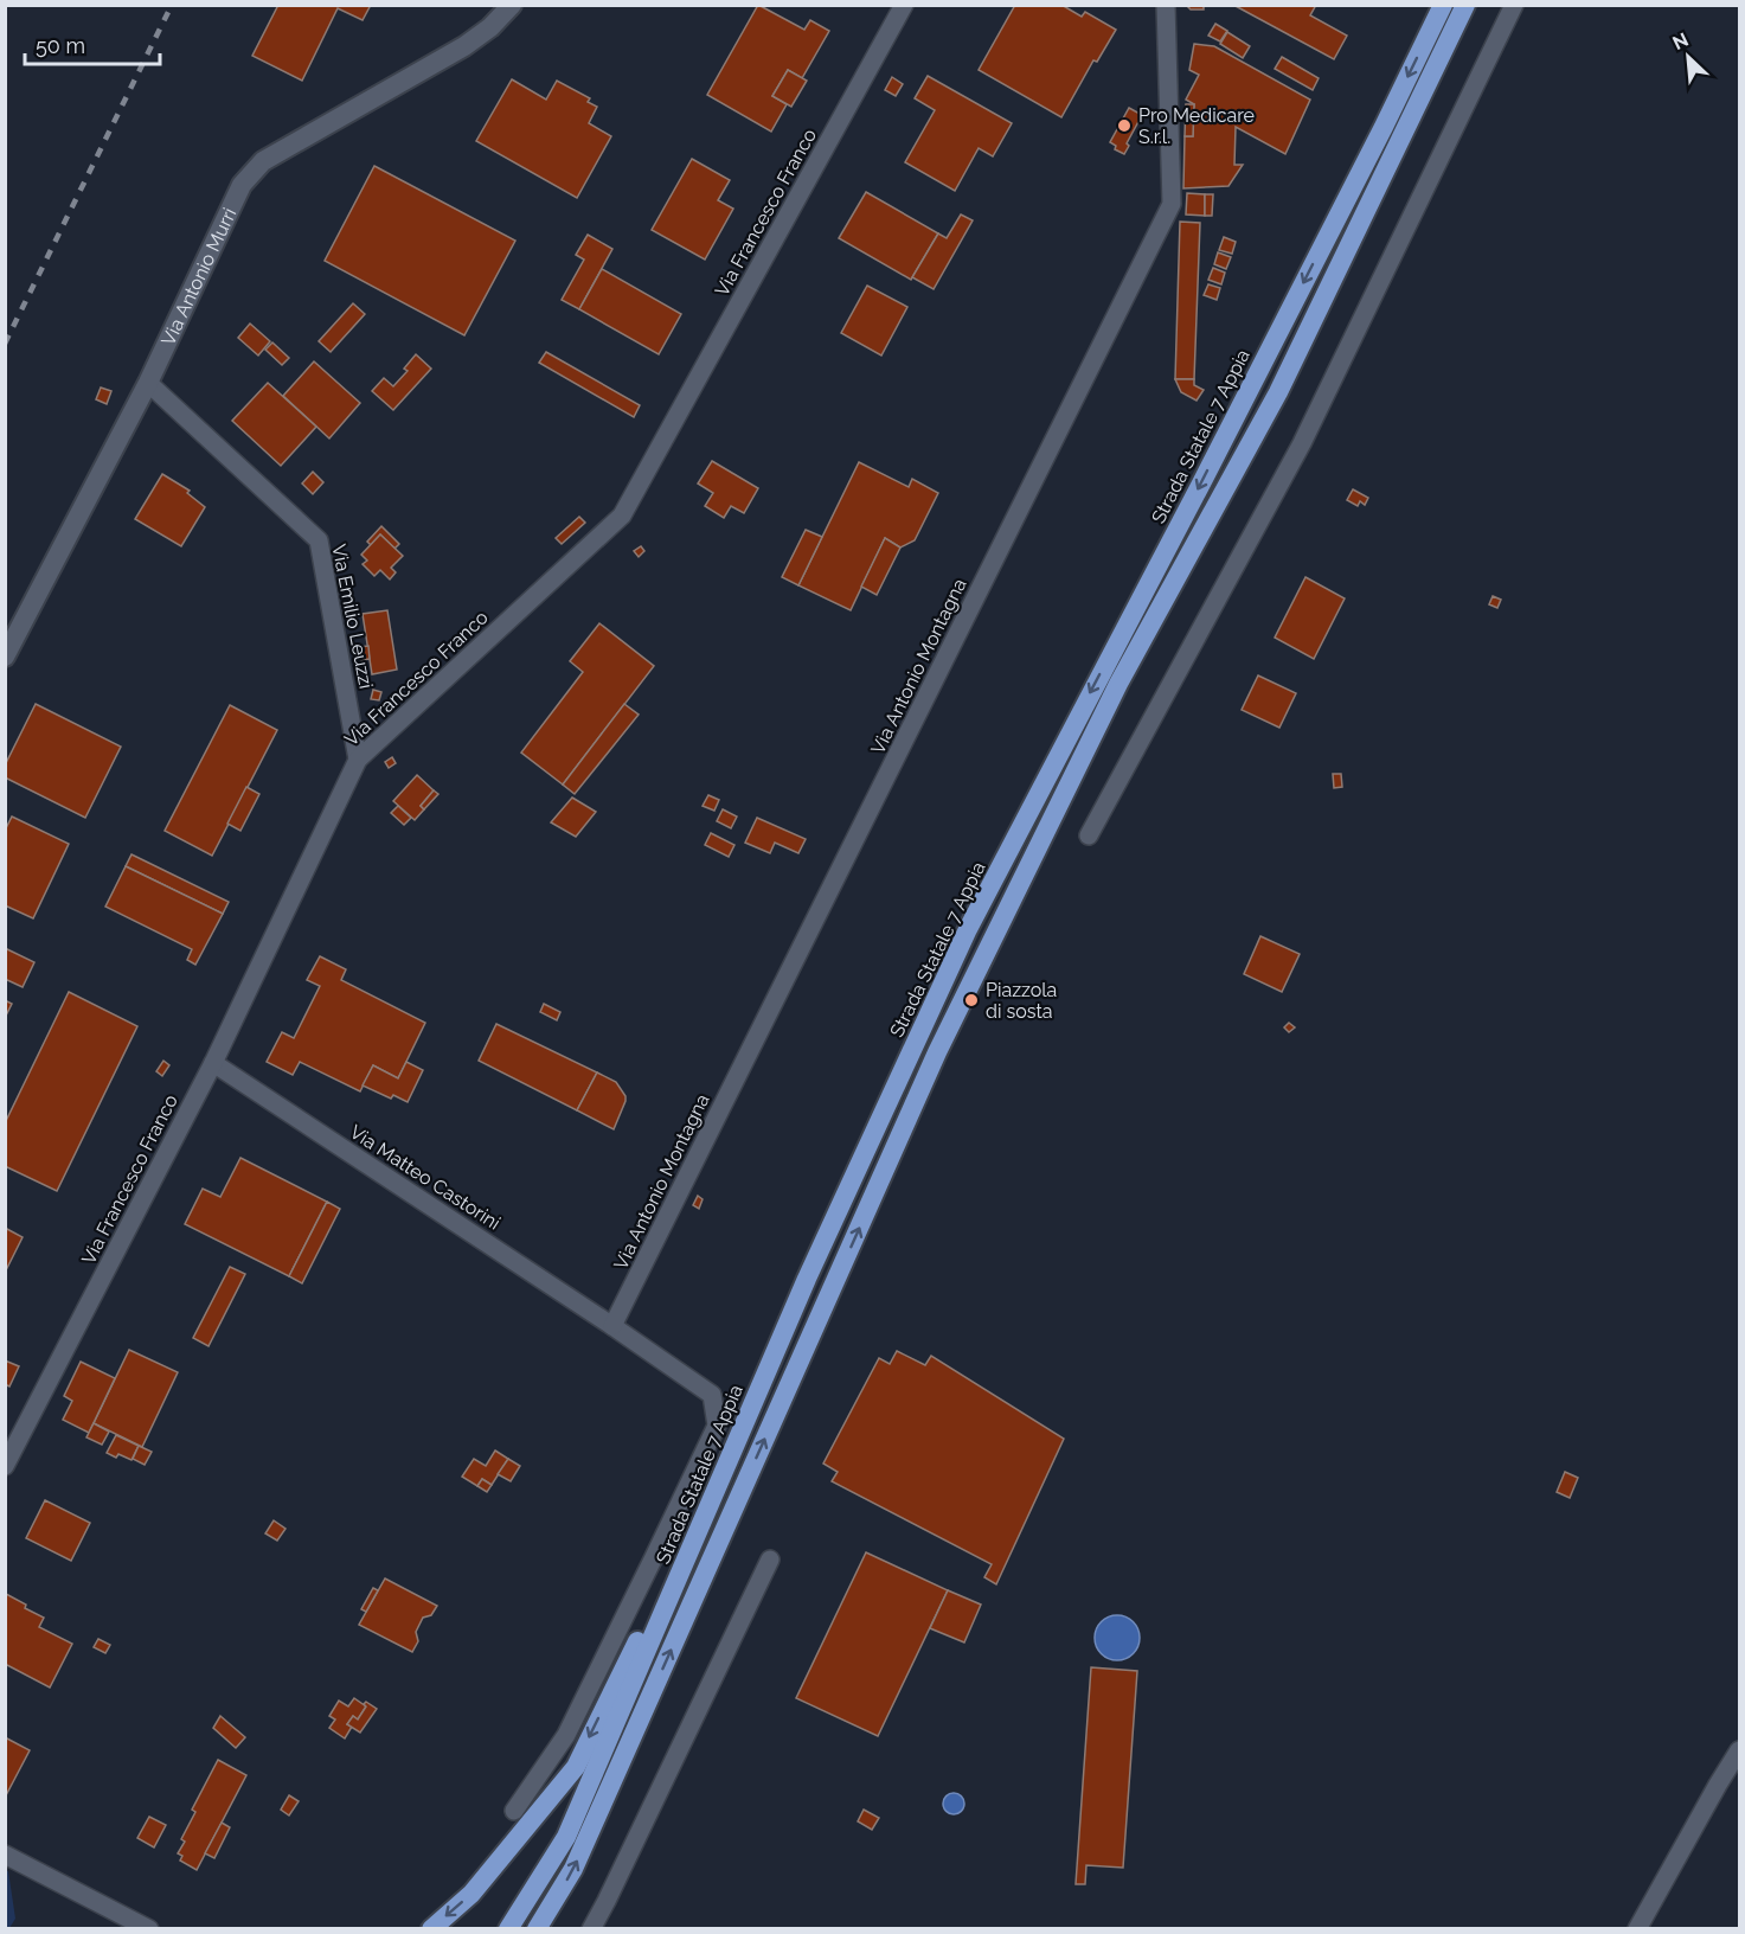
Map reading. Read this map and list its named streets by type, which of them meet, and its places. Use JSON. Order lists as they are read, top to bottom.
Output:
{
  "streets": {
    "highway": ["Strada Statale 7 Appia"],
    "street": [
      "Via Francesco Franco",
      "Via Antonio Murri",
      "Via Emilio Leuzzi",
      "Via Antonio Montagna",
      "Via Matteo Castorini"
    ]
  },
  "crossings": [
    ["Via Francesco Franco", "Via Emilio Leuzzi"],
    ["Via Francesco Franco", "Via Matteo Castorini"],
    ["Via Antonio Murri", "Via Emilio Leuzzi"],
    ["Via Antonio Montagna", "Via Matteo Castorini"]
  ],
  "places": ["Pro Medicare S.r.l.", "Piazzola di sosta"],
  "scale_bar": "50 m",
  "north": "top left"
}
